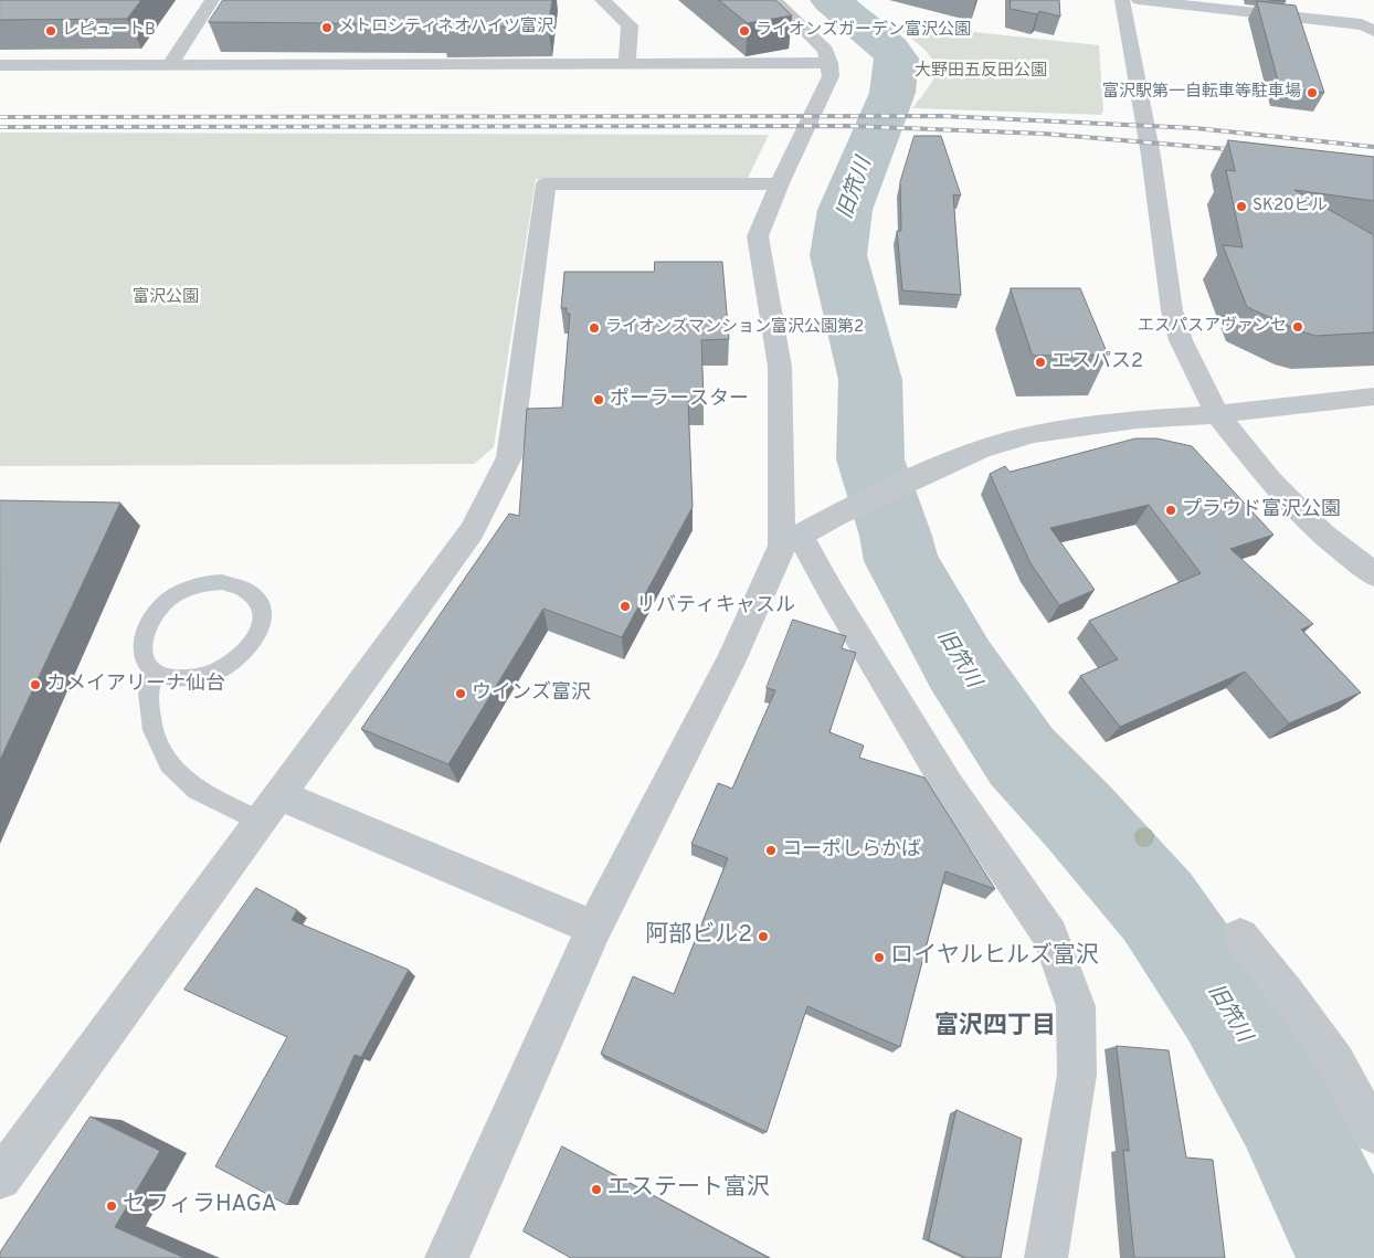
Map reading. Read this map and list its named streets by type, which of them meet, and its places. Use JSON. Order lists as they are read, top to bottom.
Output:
{
  "districts": ["富沢四丁目"],
  "water": ["旧笊川"],
  "parks": ["大野田五反田公園", "富沢公園"],
  "places": [
    "メトロシティネオハイツ富沢",
    "レピュートB",
    "ライオンズガーデン富沢公園",
    "富沢駅第一自転車等駐車場",
    "SK20ビル",
    "エスパスアヴァンセ",
    "ライオンズマンション富沢公園第2",
    "エスパス2",
    "ポーラースター",
    "プラウド富沢公園",
    "リバティキャスル",
    "カメイアリーナ仙台",
    "ウインズ富沢",
    "コーポしらかば",
    "阿部ビル2",
    "ロイヤルヒルズ富沢",
    "エステート富沢",
    "セフィラHAGA"
  ]
}
